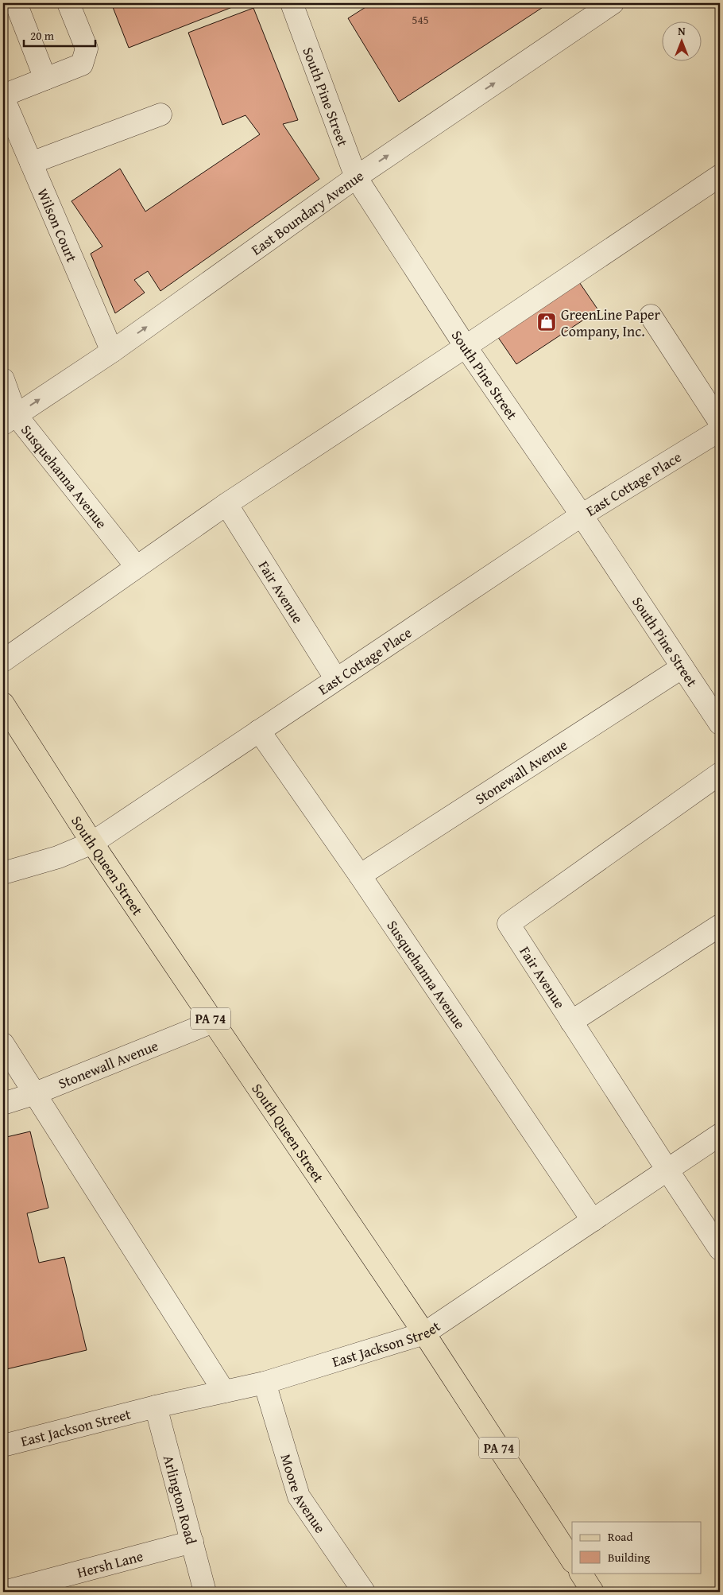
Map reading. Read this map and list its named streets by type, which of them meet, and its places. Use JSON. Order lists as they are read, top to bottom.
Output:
{
  "streets": {
    "main road": ["South Queen Street", "PA 74"],
    "street": [
      "South Pine Street",
      "East Boundary Avenue",
      "Wilson Court",
      "Susquehanna Avenue",
      "East Cottage Place",
      "Fair Avenue",
      "Stonewall Avenue",
      "East Jackson Street",
      "Moore Avenue",
      "Arlington Road",
      "Hersh Lane"
    ]
  },
  "crossings": [
    ["South Pine Street", "East Boundary Avenue"],
    ["South Pine Street", "East Cottage Place"],
    ["South Pine Street", "Stonewall Avenue"],
    ["East Boundary Avenue", "Wilson Court"],
    ["East Boundary Avenue", "Susquehanna Avenue"],
    ["Susquehanna Avenue", "East Cottage Place"],
    ["Susquehanna Avenue", "Stonewall Avenue"],
    ["Susquehanna Avenue", "East Jackson Street"],
    ["East Cottage Place", "Fair Avenue"],
    ["East Cottage Place", "South Queen Street"],
    ["Fair Avenue", "East Jackson Street"],
    ["Stonewall Avenue", "South Queen Street"],
    ["South Queen Street", "East Jackson Street"],
    ["East Jackson Street", "Moore Avenue"],
    ["East Jackson Street", "Arlington Road"],
    ["Arlington Road", "Hersh Lane"]
  ],
  "places": {
    "shop": ["GreenLine Paper Company, Inc."]
  },
  "house_numbers": ["545"],
  "legend": ["Road", "Building"],
  "scale_bar": "20 m",
  "north": "top"
}
